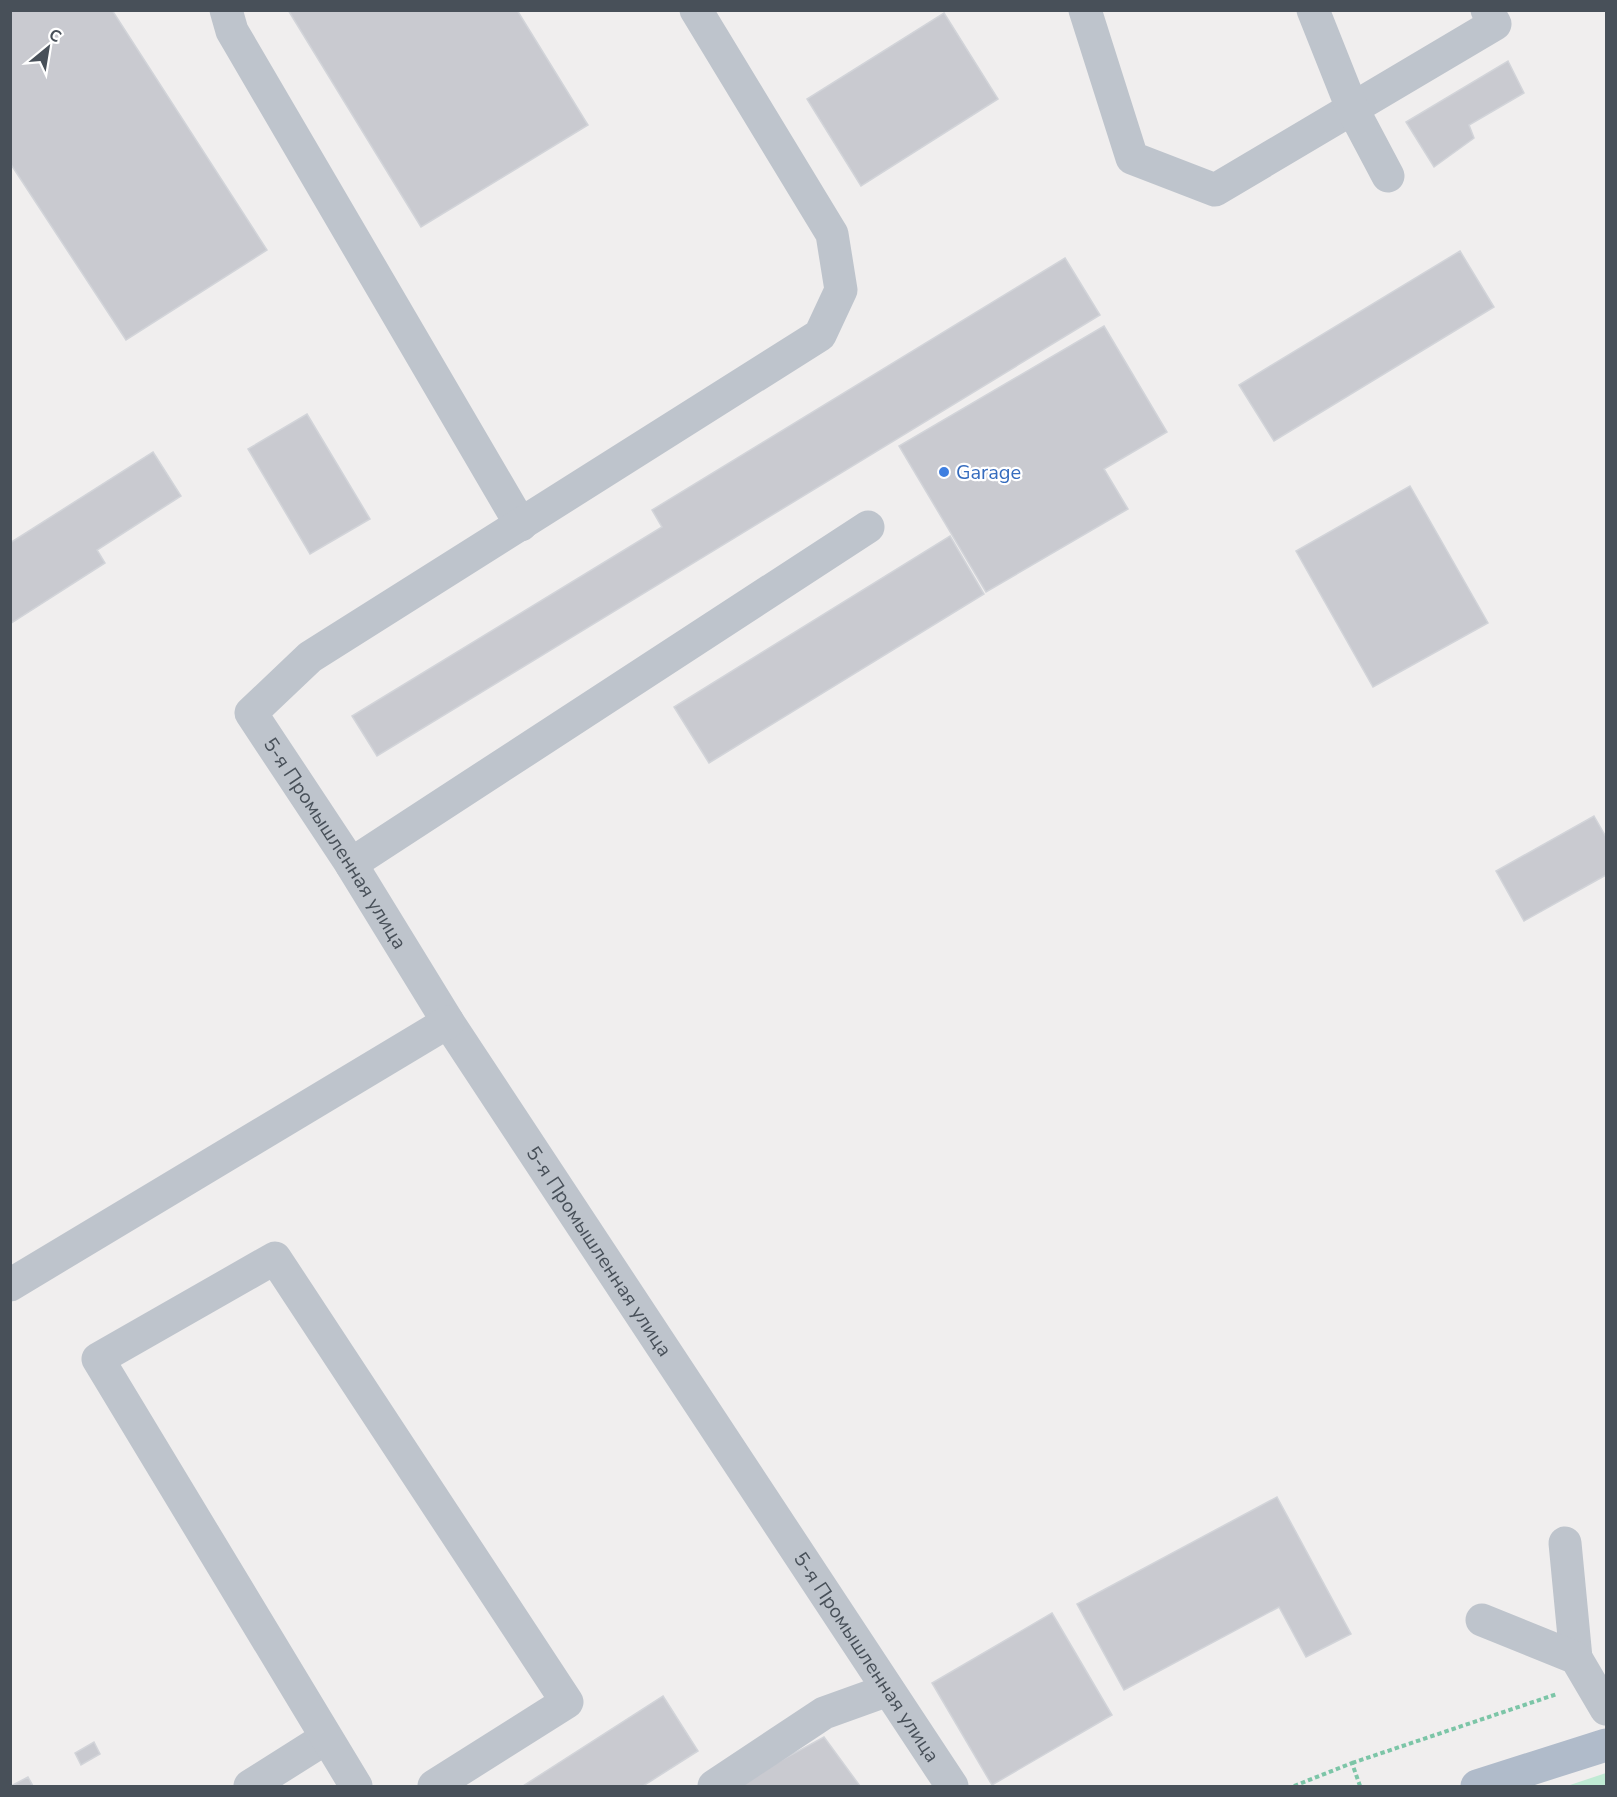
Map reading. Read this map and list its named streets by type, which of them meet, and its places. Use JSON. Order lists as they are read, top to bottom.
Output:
{
  "streets": {
    "street": ["5-я Промышленная улица"]
  },
  "places": ["Garage"],
  "north": "top right"
}
